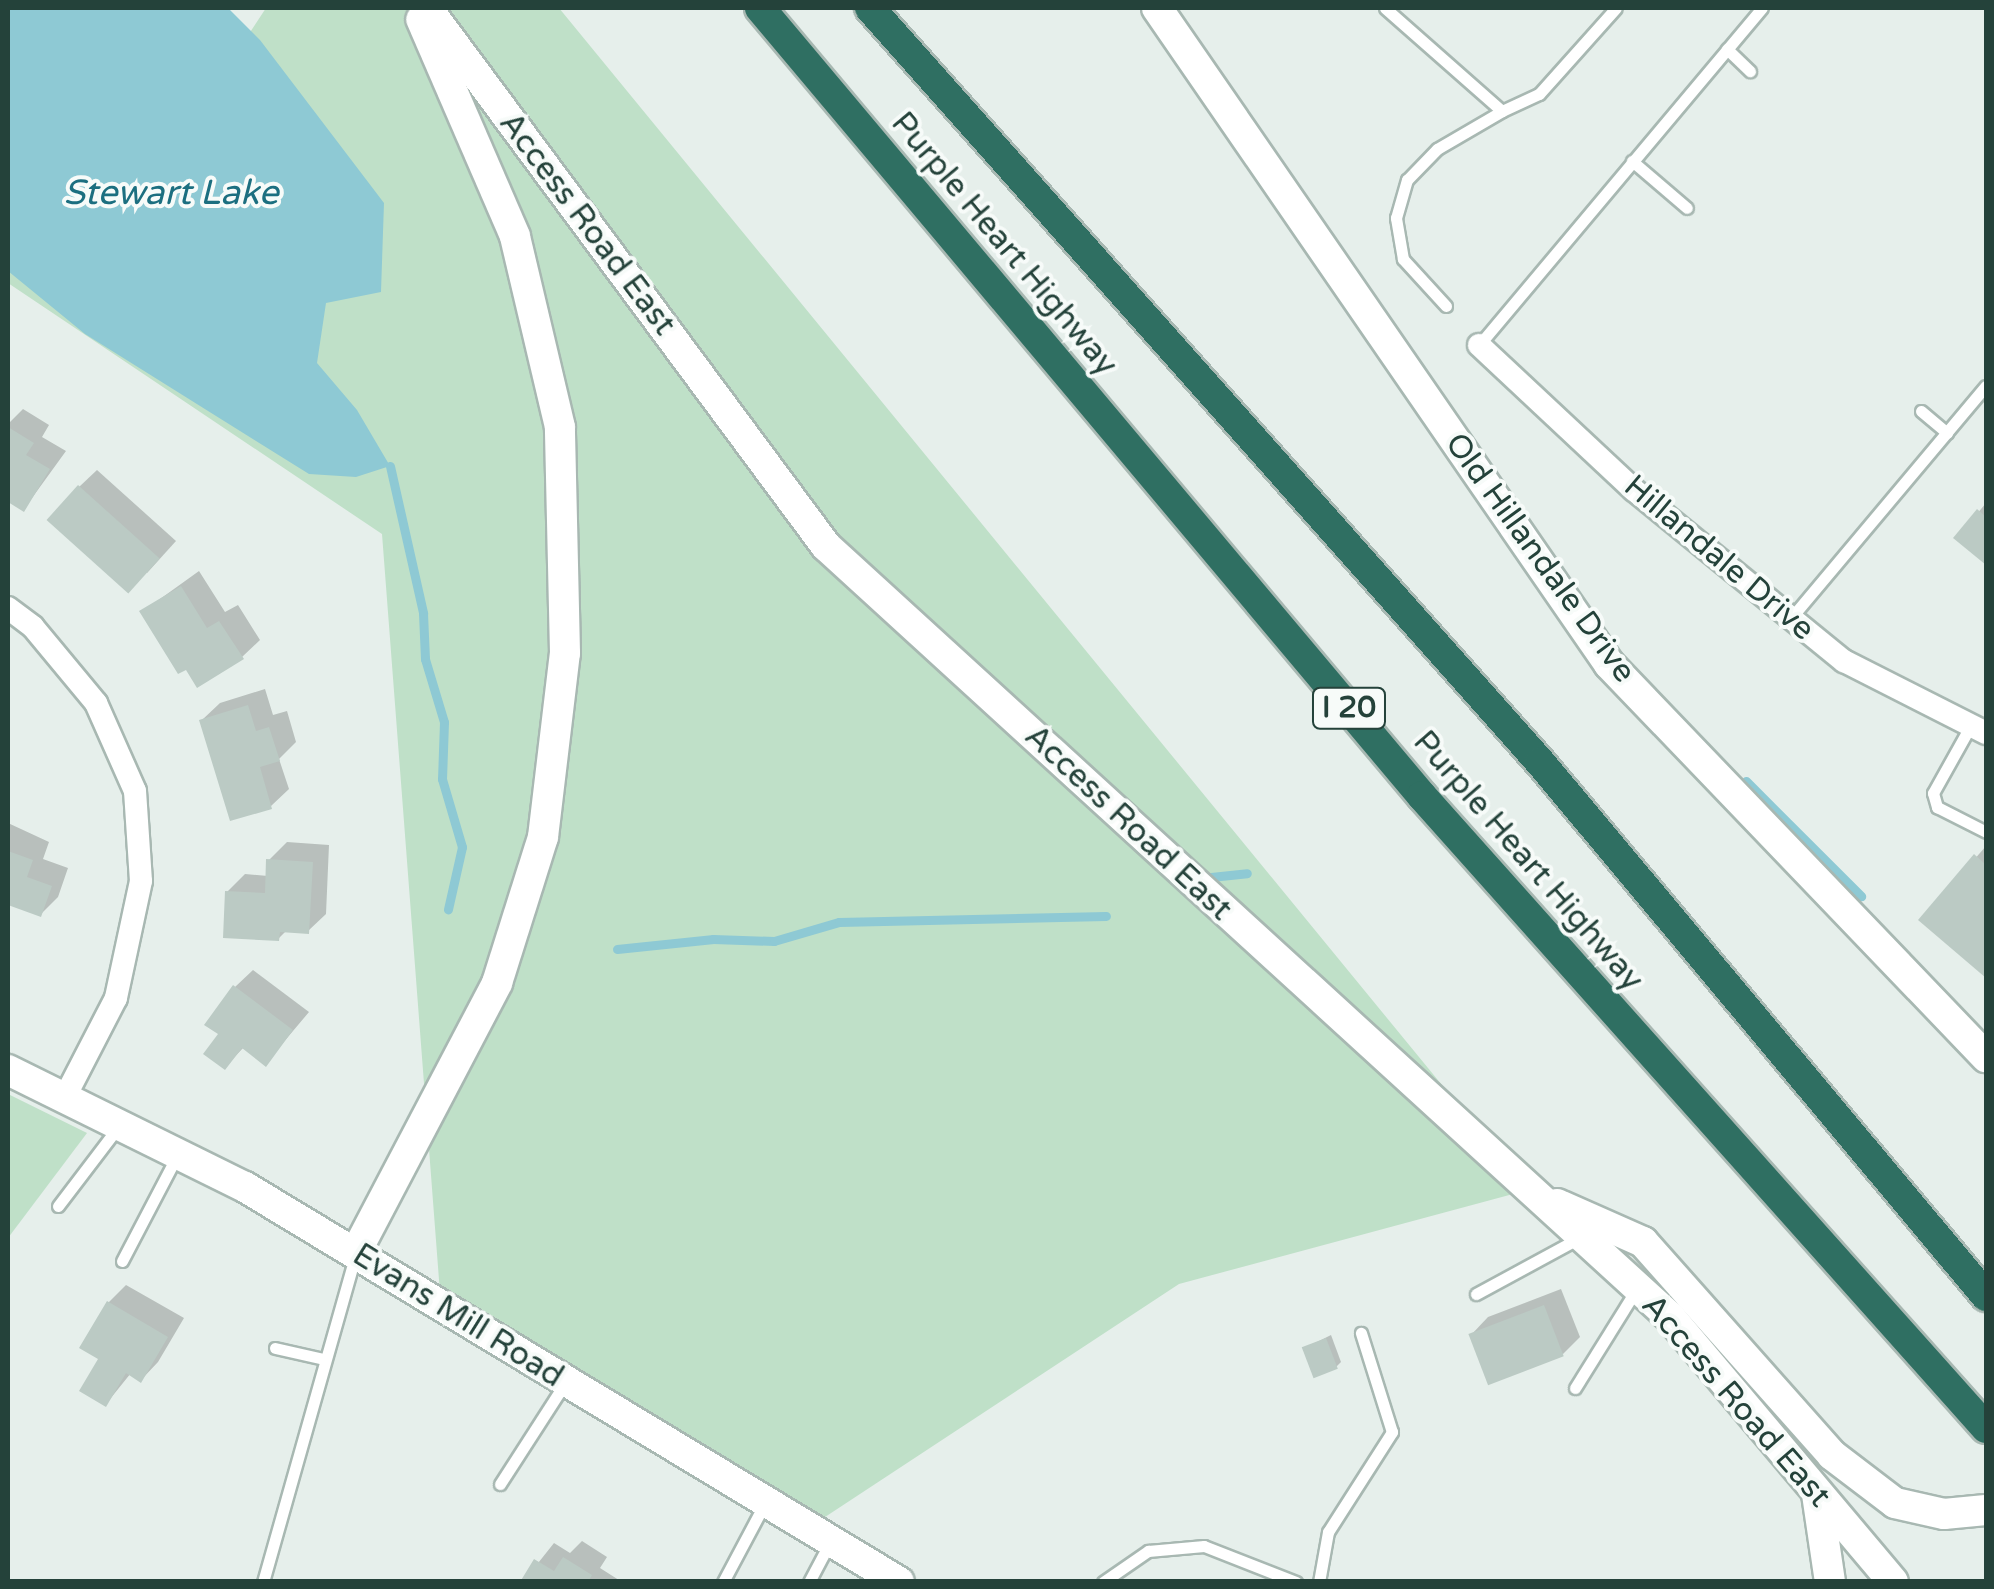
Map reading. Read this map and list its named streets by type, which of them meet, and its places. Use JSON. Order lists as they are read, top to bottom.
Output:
{
  "streets": {
    "highway": ["Purple Heart Highway", "I 20"],
    "main road": ["Access Road East", "Old Hillandale Drive", "Evans Mill Road"],
    "street": ["Hillandale Drive"]
  },
  "water": ["Stewart Lake"]
}
